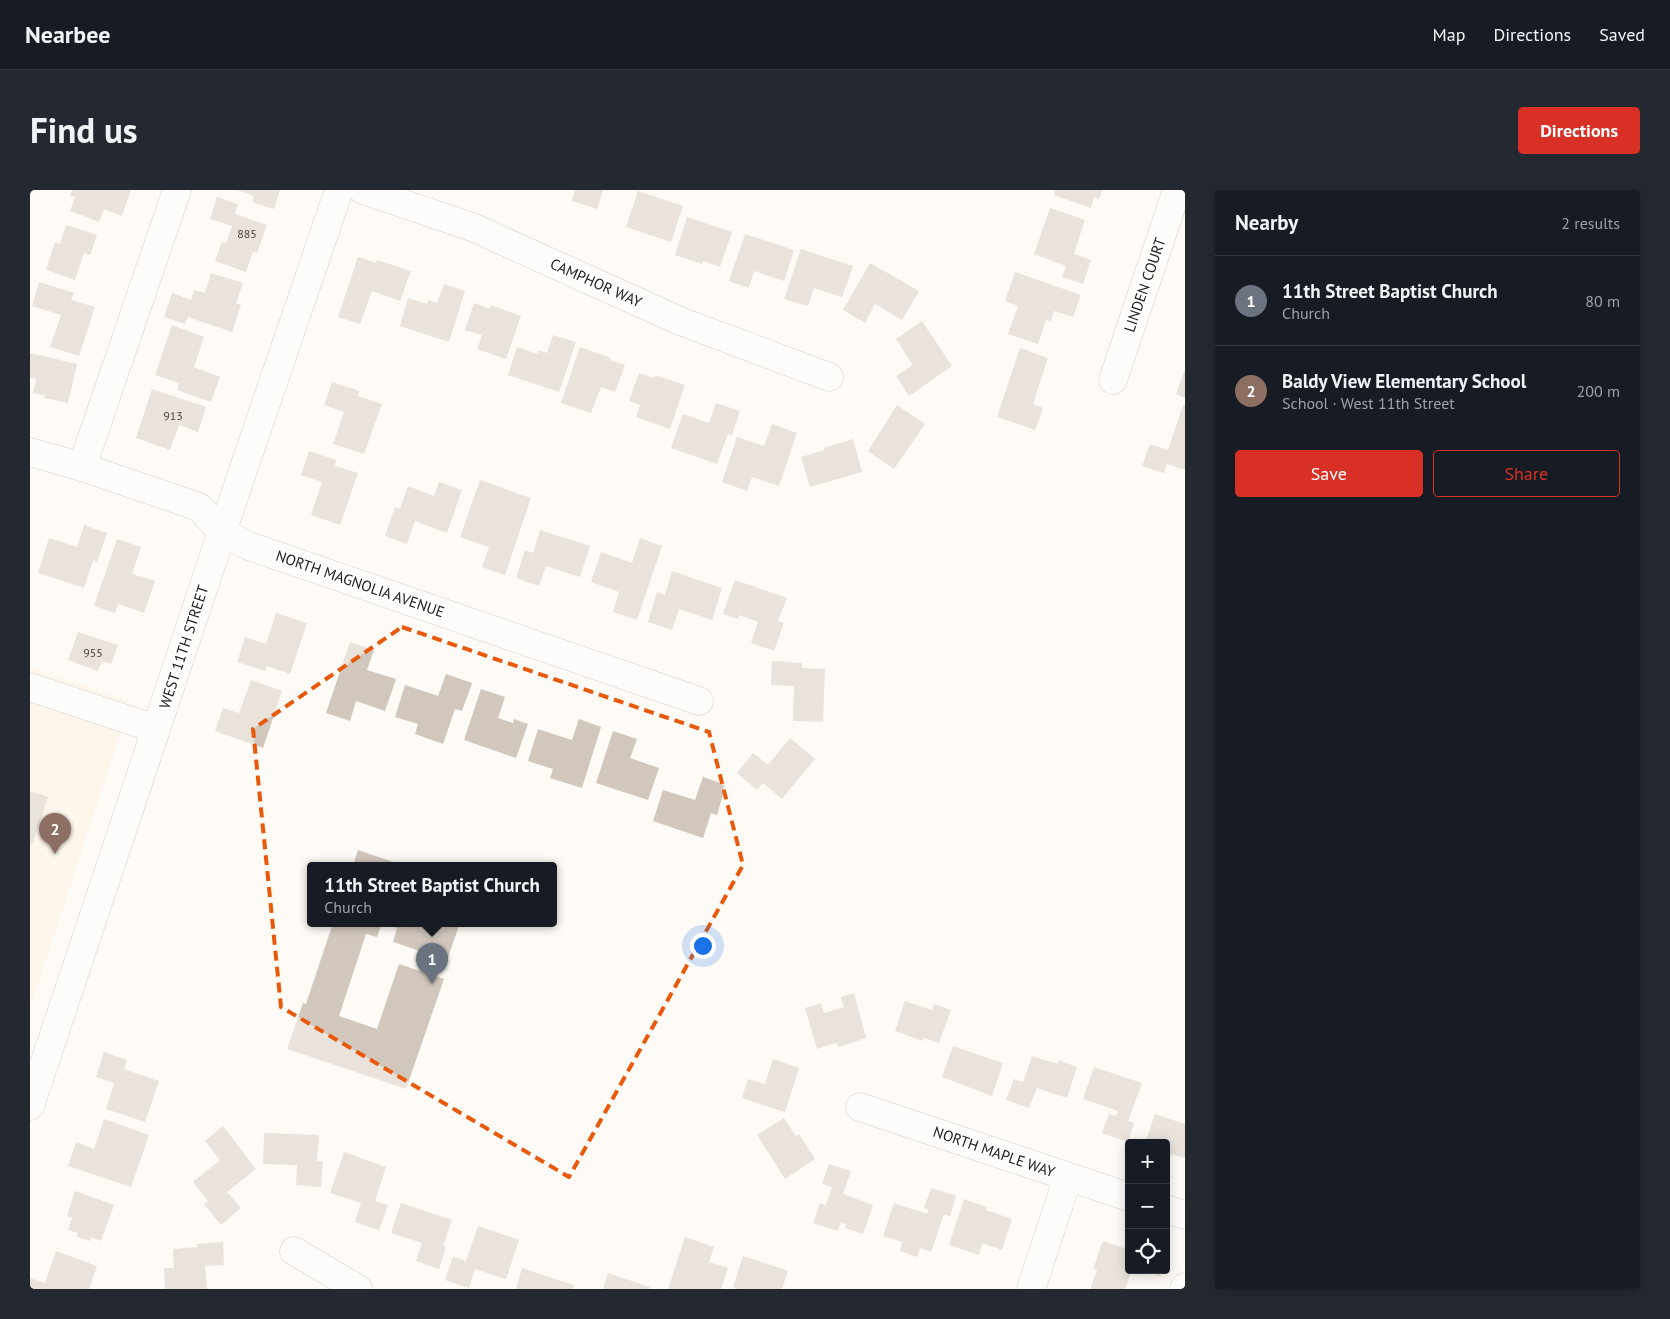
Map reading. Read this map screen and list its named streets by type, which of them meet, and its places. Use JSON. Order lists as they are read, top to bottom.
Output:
{
  "streets": {
    "street": [
      "CAMPHOR WAY",
      "LINDEN COURT",
      "NORTH MAGNOLIA AVENUE",
      "WEST 11TH STREET",
      "NORTH MAPLE WAY"
    ]
  },
  "crossings": [
    ["NORTH MAGNOLIA AVENUE", "WEST 11TH STREET"]
  ],
  "house_numbers": ["885", "913", "955"],
  "page": {
    "header": "Nearbee",
    "nav": ["Map", "Directions", "Saved"],
    "title": "Find us",
    "buttons": [
      "Directions",
      ["Save", "Share"]
    ],
    "heading": ["Nearby", "2 results"],
    "list": [
      {
        "mark": "1",
        "name": "11th Street Baptist Church",
        "note": "Church",
        "value": "80 m"
      },
      {
        "mark": "2",
        "name": "Baldy View Elementary School",
        "note": "School · West 11th Street",
        "value": "200 m"
      }
    ],
    "pins": ["2", "1"],
    "popup": ["11th Street Baptist Church", "Church"],
    "map_buttons": ["+", "−"]
  }
}
